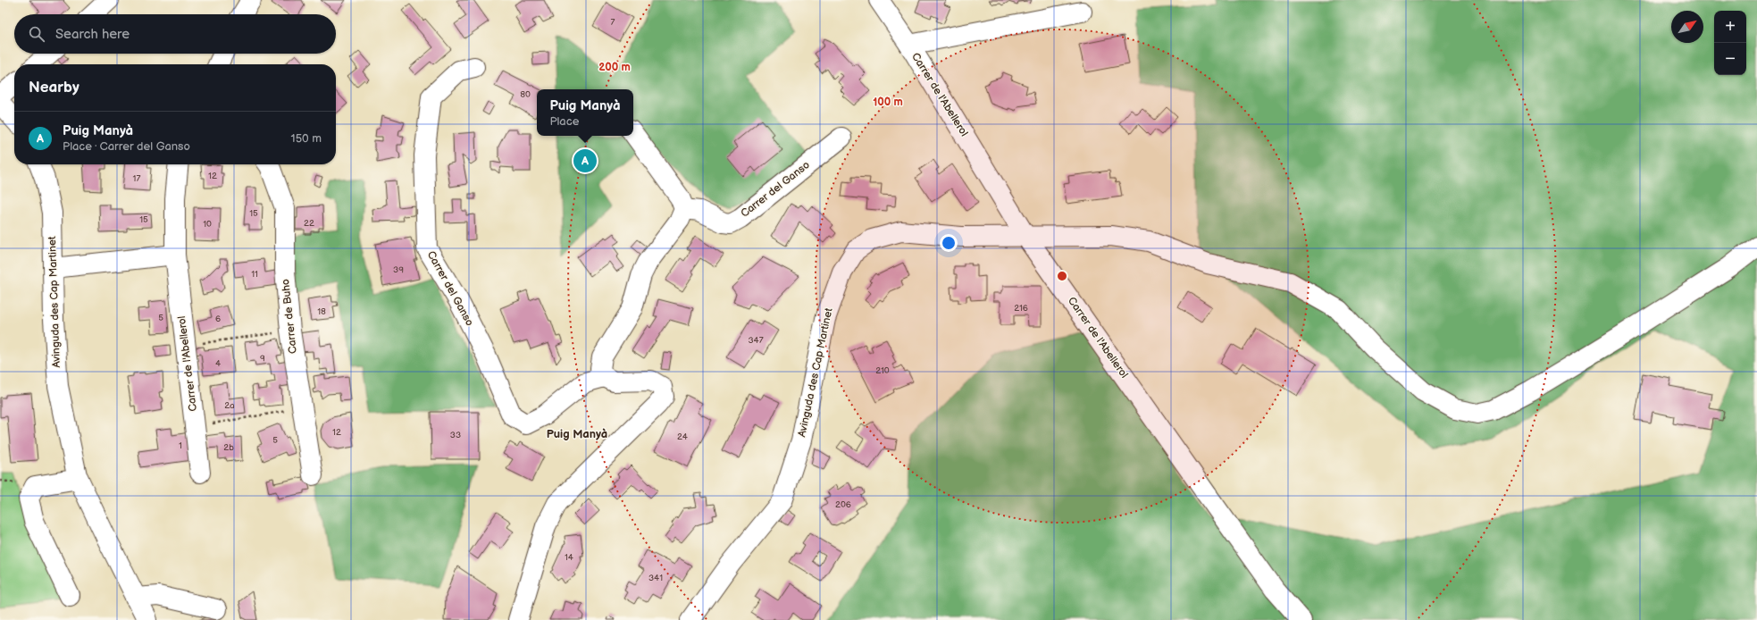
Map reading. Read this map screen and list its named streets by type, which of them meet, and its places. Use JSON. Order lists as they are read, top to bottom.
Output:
{
  "streets": {
    "street": [
      "Carrer de l'Abellerol",
      "Carrer del Ganso",
      "Avinguda des Cap Martinet",
      "Carrer de Buho"
    ]
  },
  "crossings": [
    ["Carrer de l'Abellerol", "Avinguda des Cap Martinet"]
  ],
  "districts": ["Puig Manyà"],
  "house_numbers": [
    "7",
    "80",
    "12",
    "17",
    "15",
    "15",
    "22",
    "10",
    "39",
    "11",
    "216",
    "18",
    "5",
    "6",
    "347",
    "9",
    "4",
    "210",
    "2a",
    "12",
    "33",
    "24",
    "5",
    "1",
    "2b",
    "206",
    "14",
    "341"
  ],
  "north": "top right",
  "page": {
    "map_buttons": ["+", "−"],
    "search": "Search here",
    "heading": "Nearby",
    "popup": ["Puig Manyà", "Place"],
    "list": [
      {
        "mark": "A",
        "name": "Puig Manyà",
        "note": "Place · Carrer del Ganso",
        "value": "150 m"
      }
    ],
    "pins": "A"
  },
  "rings": ["200 m", "100 m"]
}
